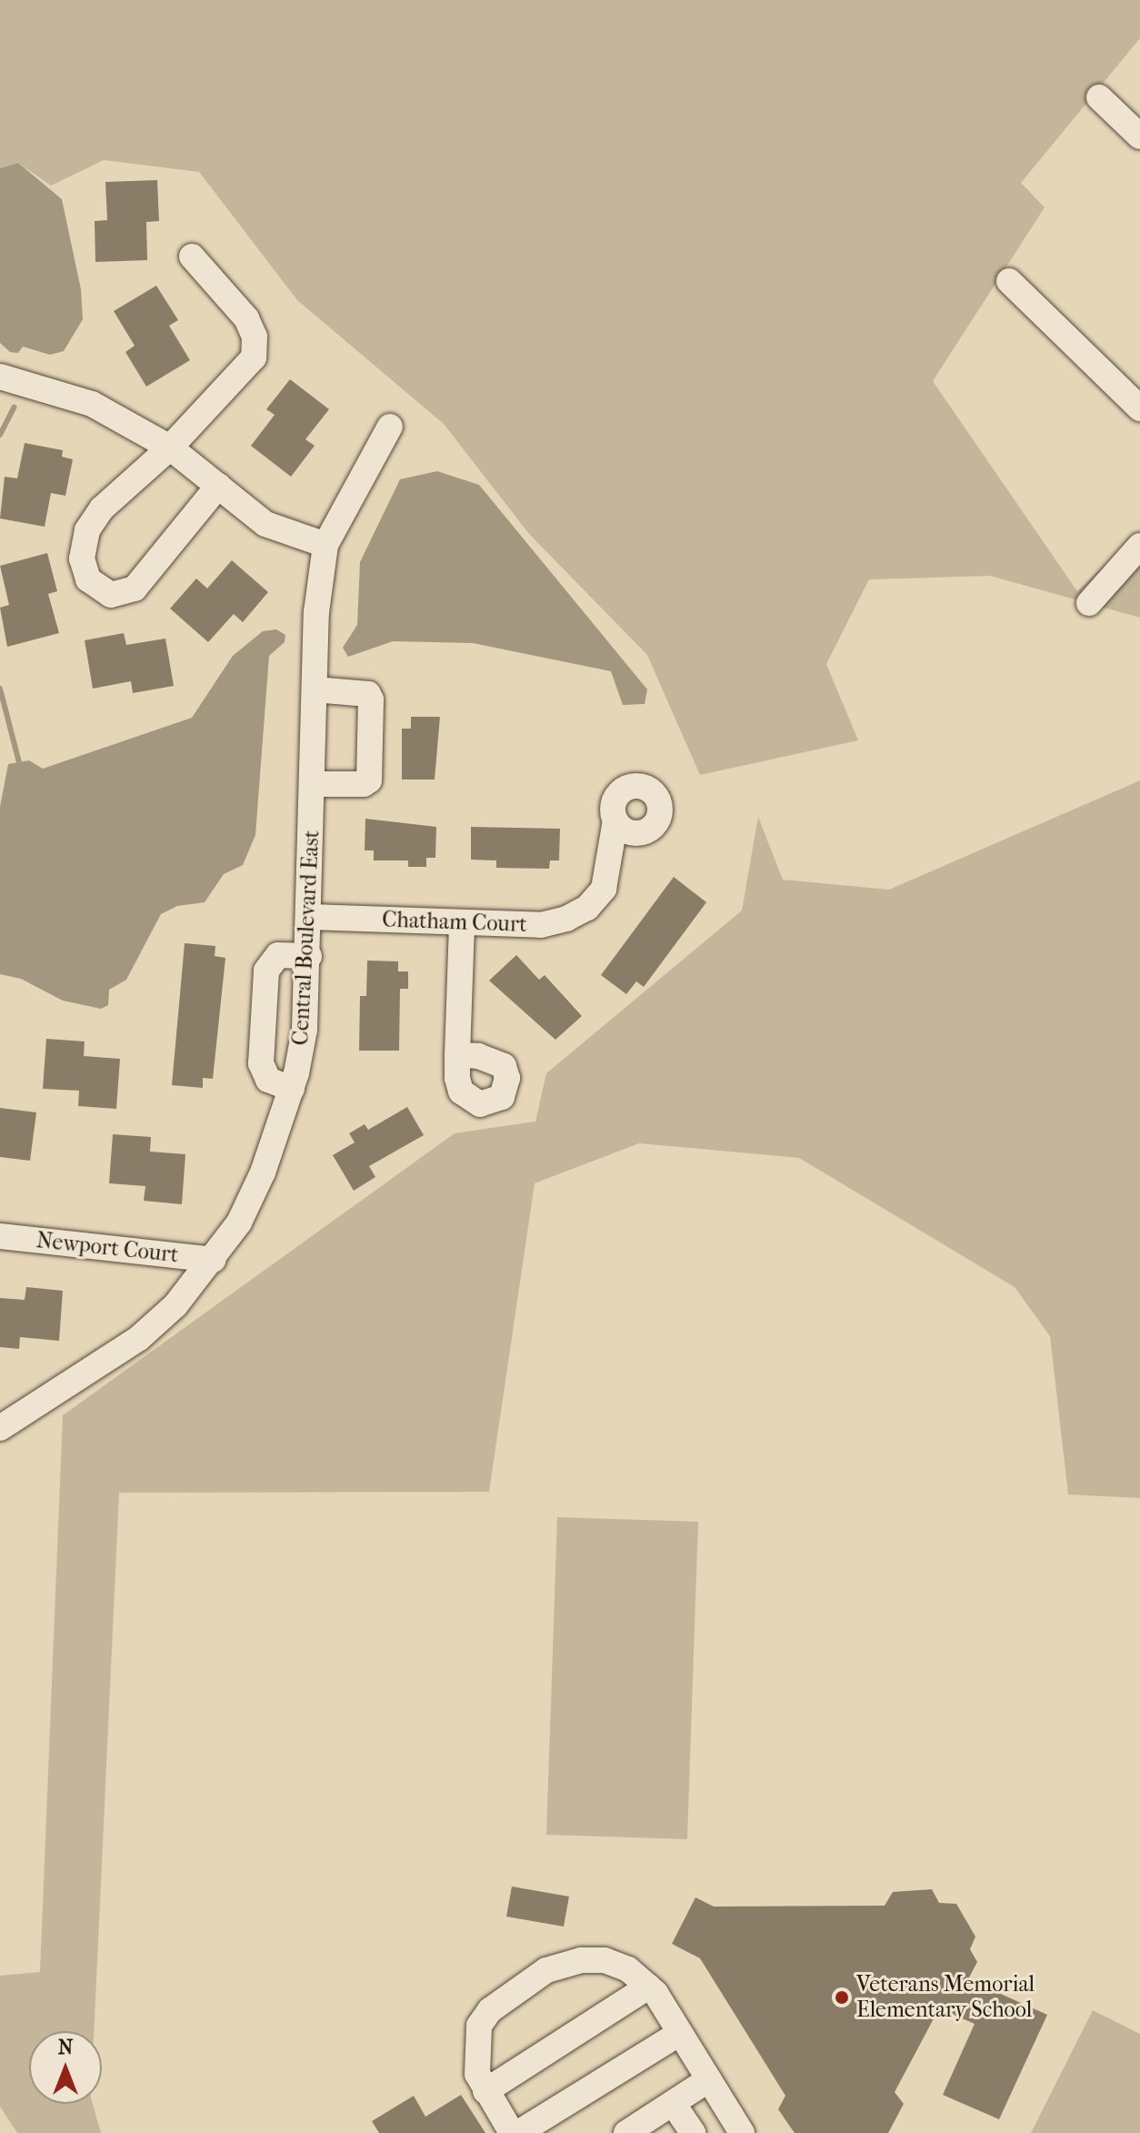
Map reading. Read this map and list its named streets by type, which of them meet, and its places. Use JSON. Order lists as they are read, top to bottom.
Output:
{
  "streets": {
    "street": ["Chatham Court", "Central Boulevard East", "Newport Court"]
  },
  "crossings": [
    ["Chatham Court", "Central Boulevard East"],
    ["Central Boulevard East", "Newport Court"]
  ],
  "places": ["Veterans Memorial Elementary School"],
  "north": "top"
}
